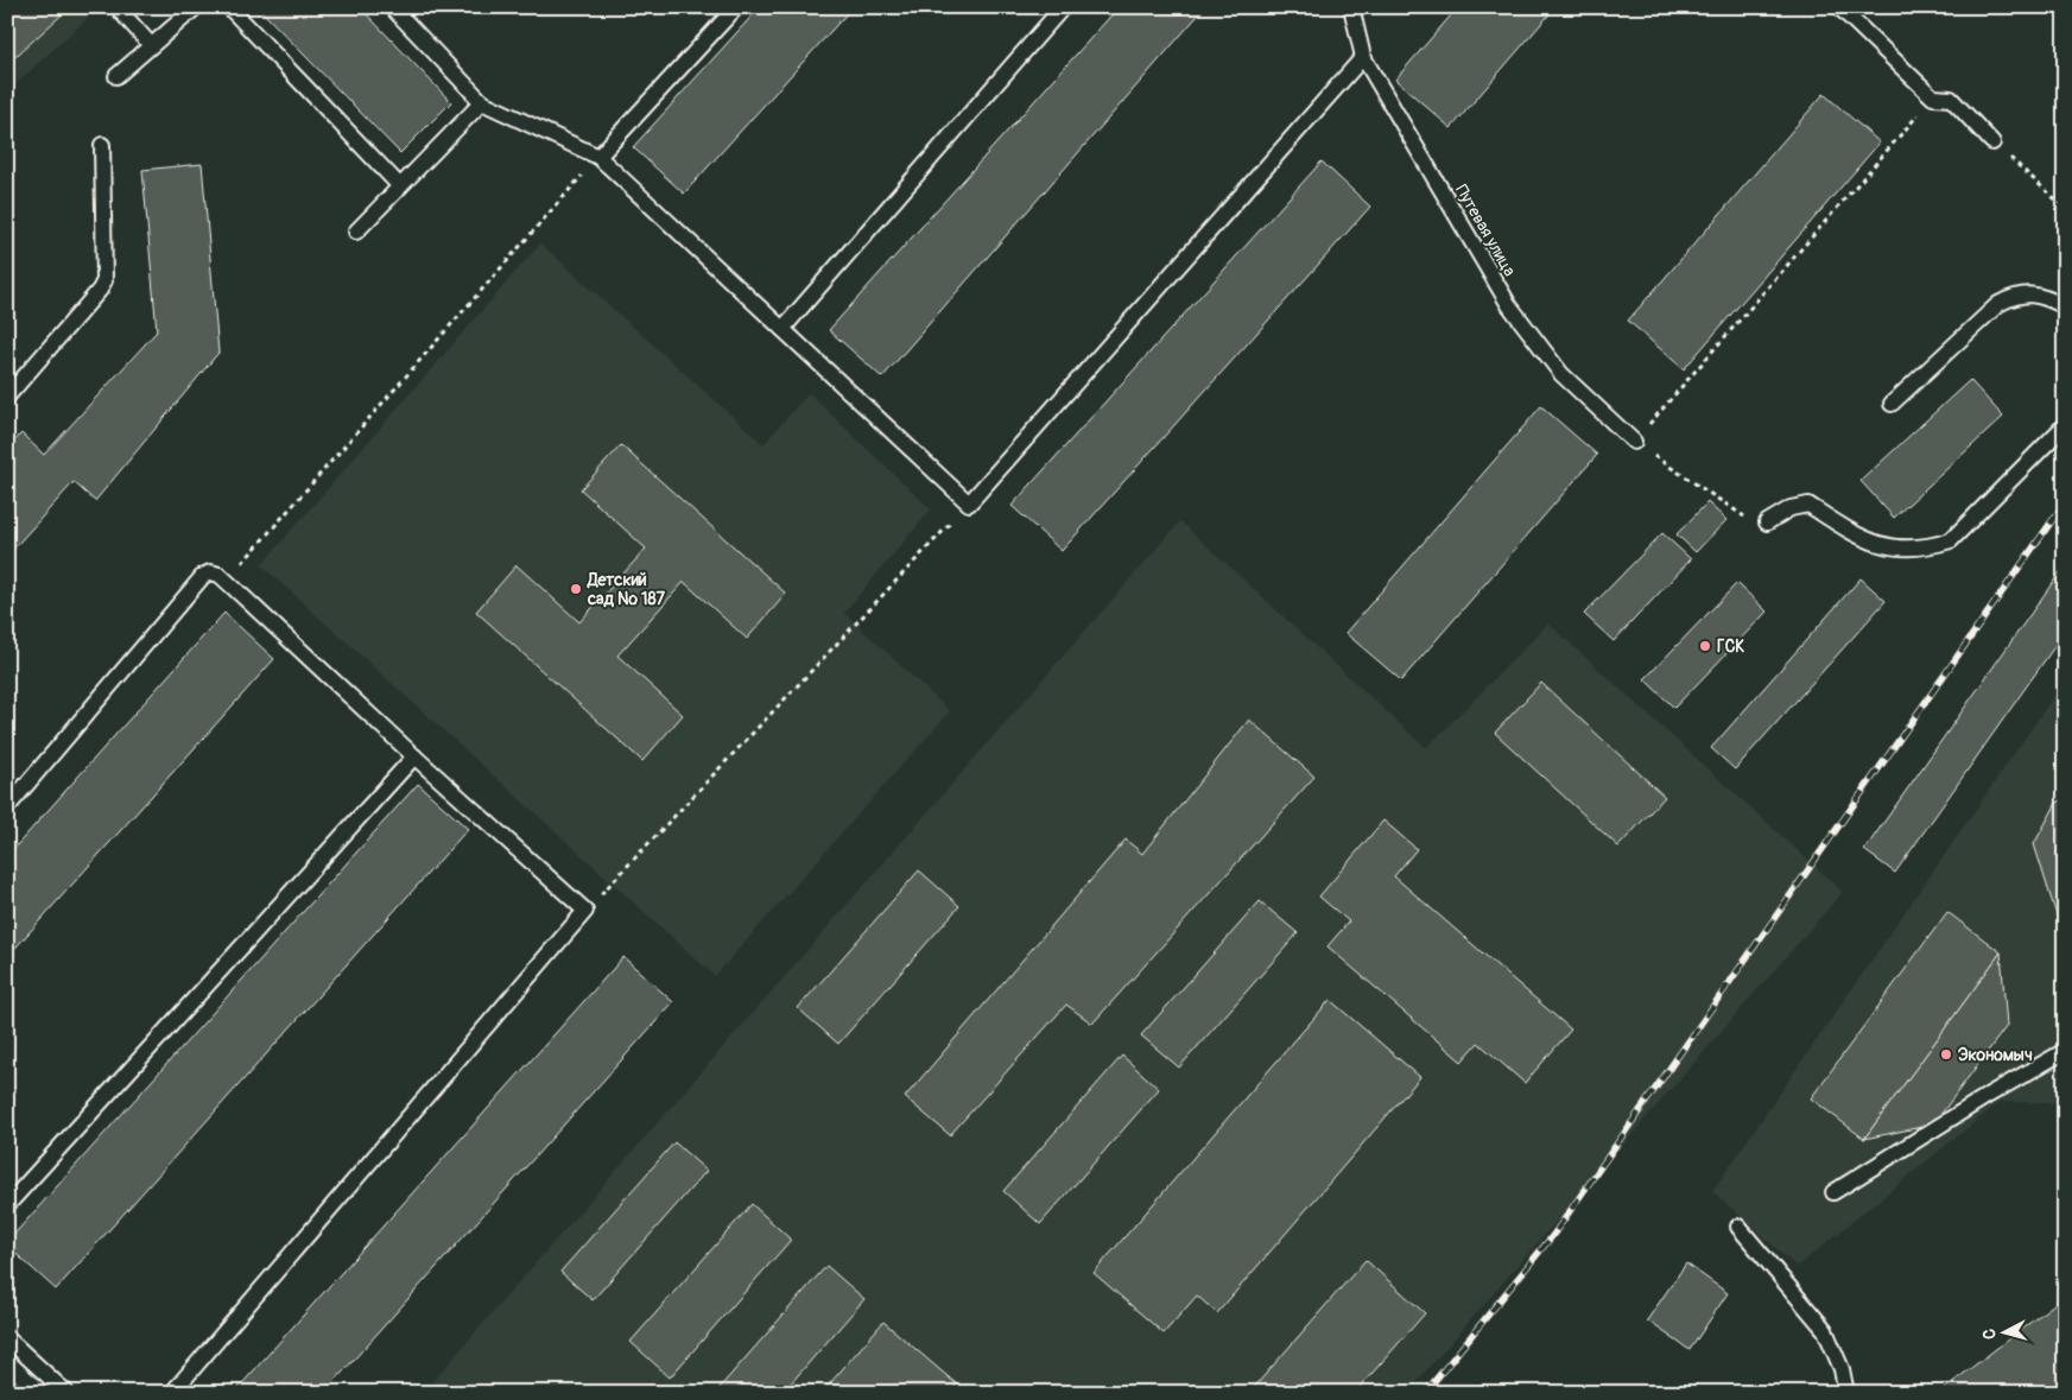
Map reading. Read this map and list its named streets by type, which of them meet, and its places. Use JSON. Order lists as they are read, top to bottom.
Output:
{
  "streets": {
    "lane": ["Путевая улица"]
  },
  "places": ["Детский сад № 187", "ГСК", "Экономыч"],
  "north": "left"
}
